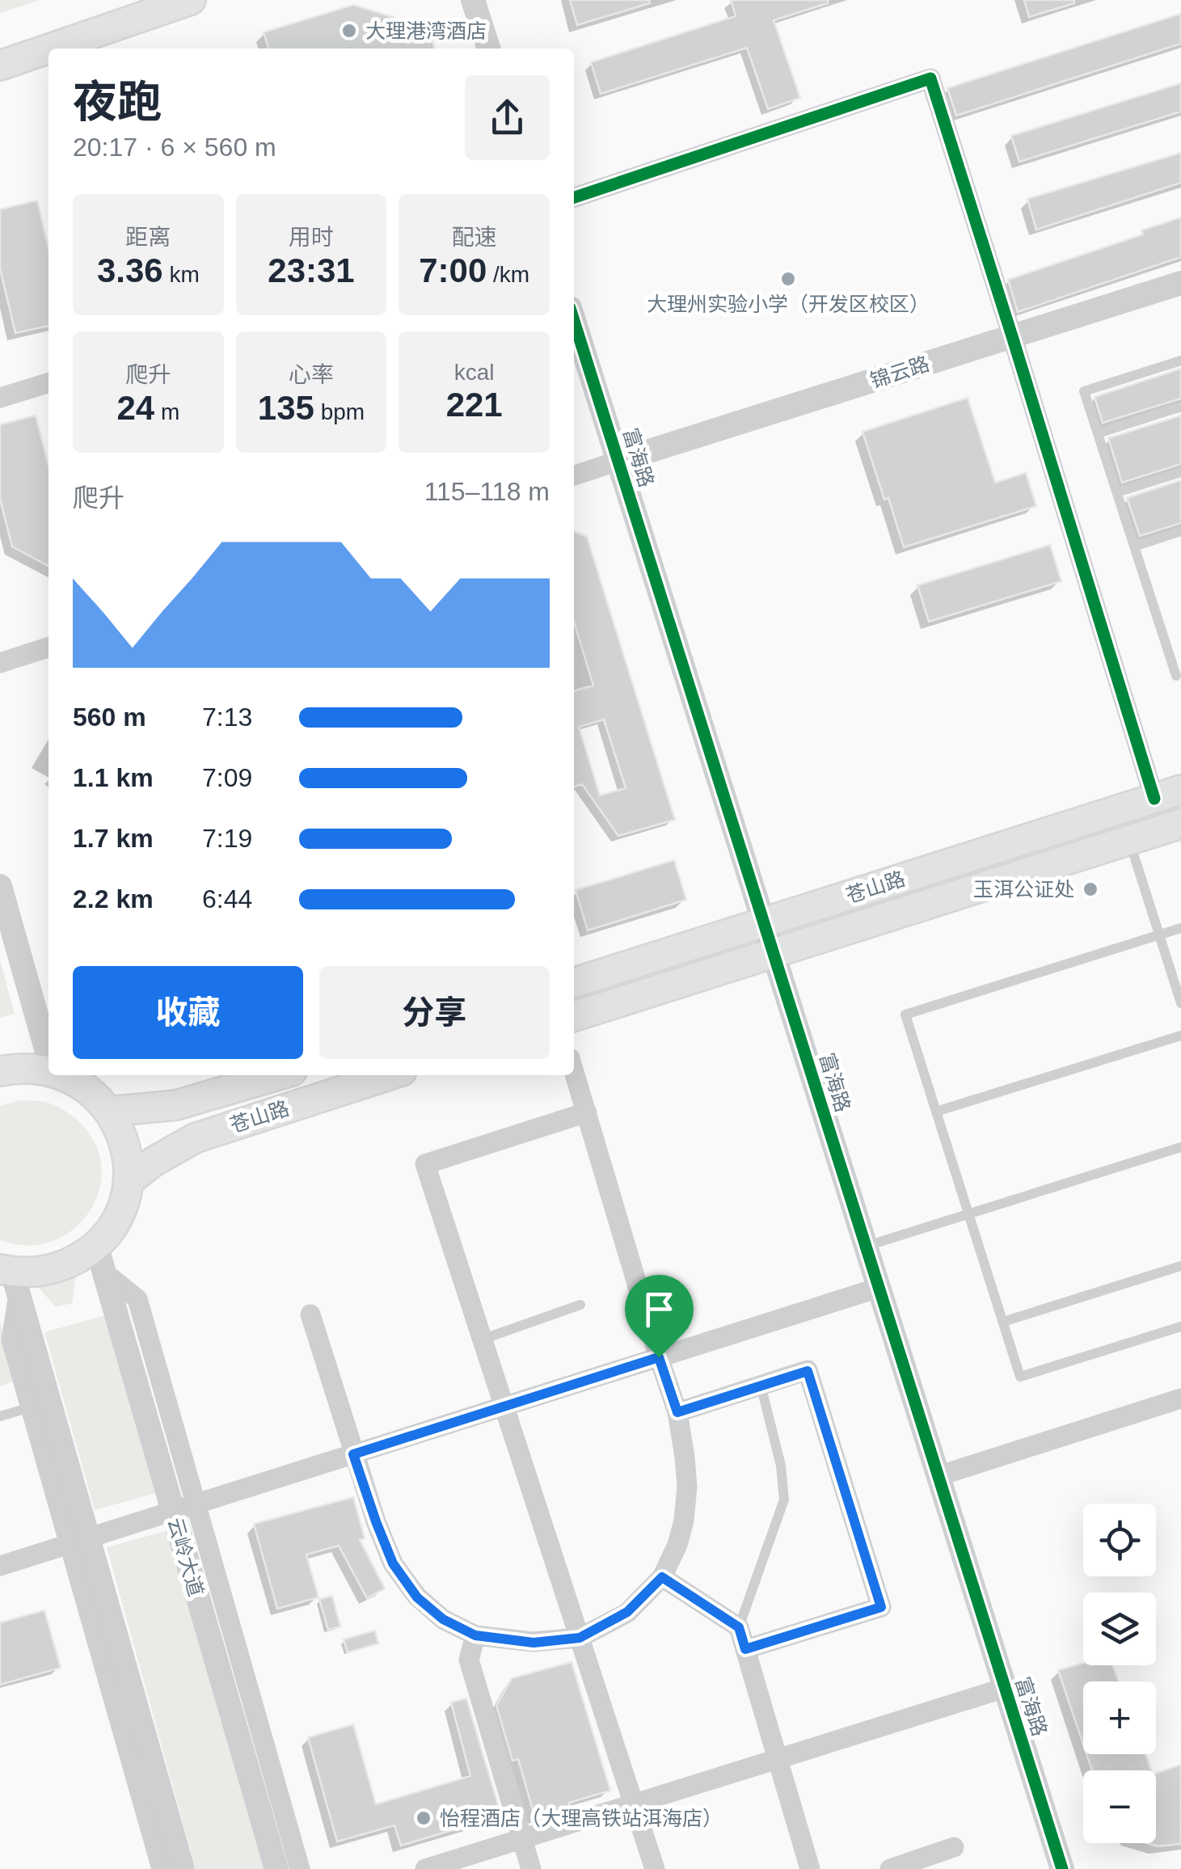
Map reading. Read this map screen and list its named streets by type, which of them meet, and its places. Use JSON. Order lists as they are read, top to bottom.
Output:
{
  "streets": {
    "main road": ["苍山路"],
    "street": ["锦云路", "富海路", "云岭大道"]
  },
  "crossings": [
    ["锦云路", "富海路"],
    ["富海路", "苍山路"]
  ],
  "places": [
    "大理港湾酒店",
    "大理州实验小学（开发区校区）",
    "玉洱公证处",
    "怡程酒店（大理高铁站洱海店）"
  ],
  "page": {
    "heading": ["夜跑", "20:17 · 6 × 560 m"],
    "stats": [
      ["距离", "3.36 km"],
      ["用时", "23:31"],
      ["配速", "7:00 /km"],
      ["爬升", "24 m"],
      ["心率", "135 bpm"],
      ["kcal", "221"]
    ],
    "chart": ["爬升", "115–118 m"],
    "list": [
      {
        "name": "560 m",
        "note": "7:13"
      },
      {
        "name": "1.1 km",
        "note": "7:09"
      },
      {
        "name": "1.7 km",
        "note": "7:19"
      },
      {
        "name": "2.2 km",
        "note": "6:44"
      }
    ],
    "buttons": ["收藏", "分享"],
    "map_buttons": ["+", "−"]
  }
}
